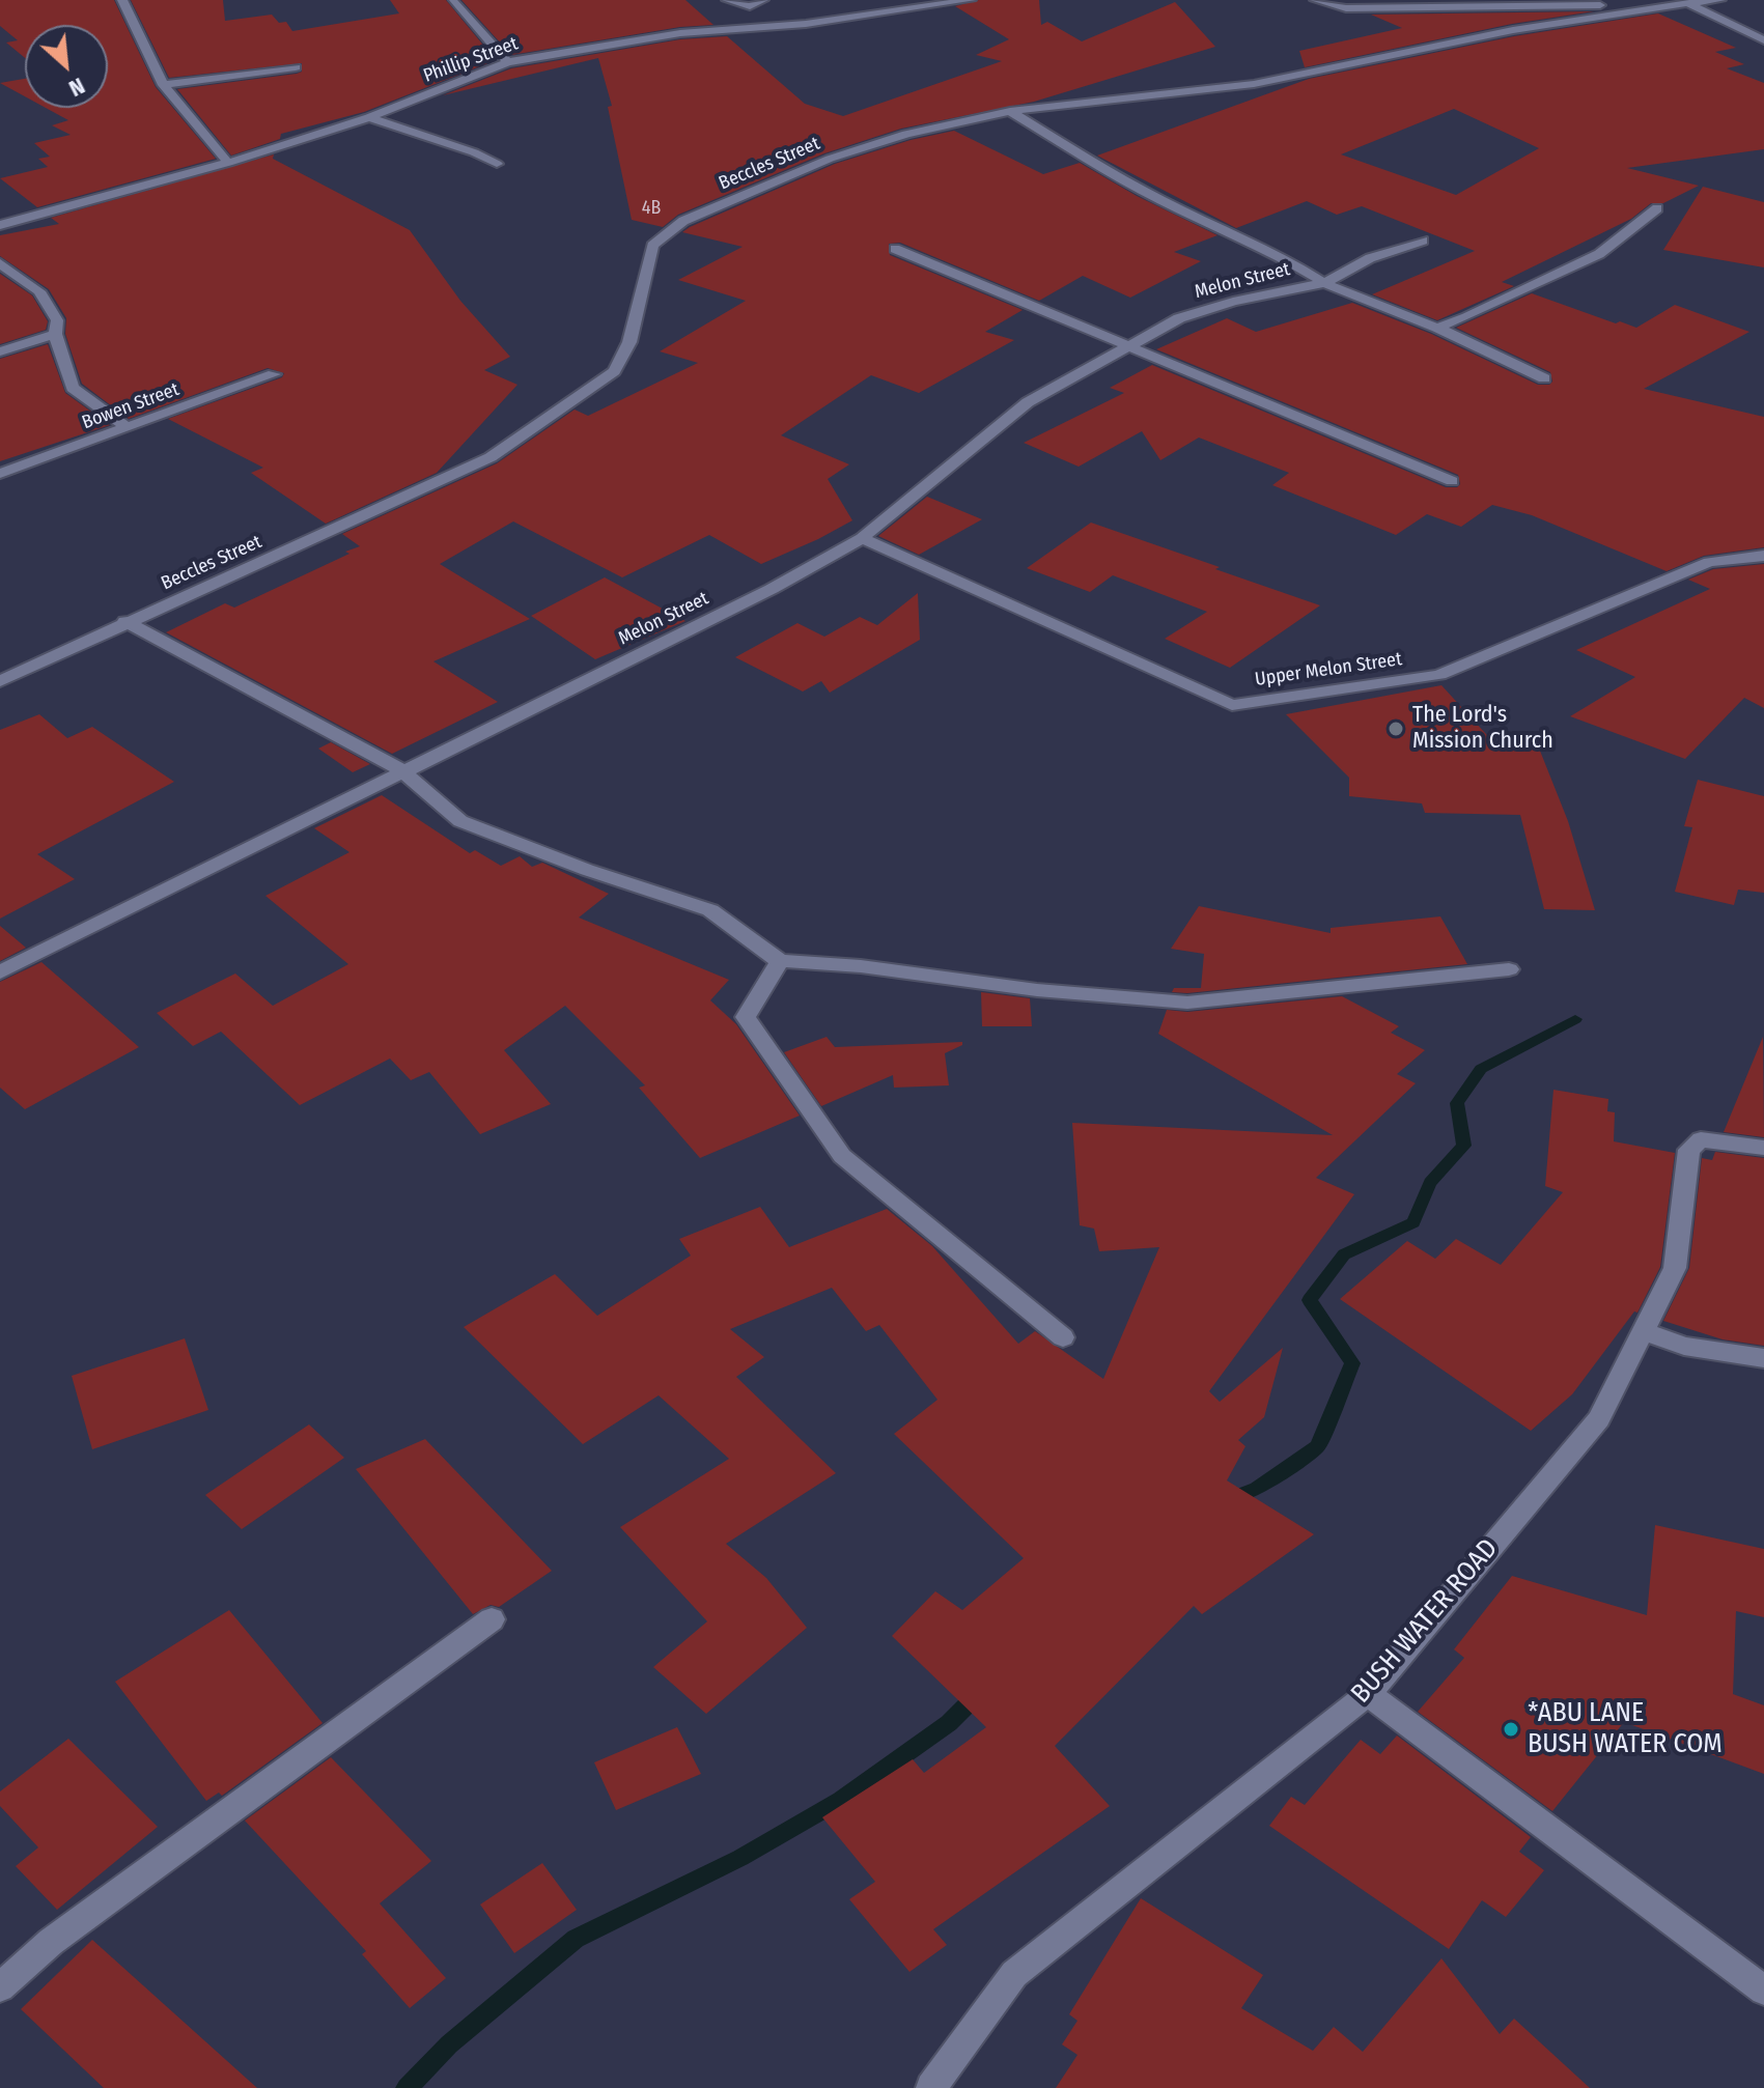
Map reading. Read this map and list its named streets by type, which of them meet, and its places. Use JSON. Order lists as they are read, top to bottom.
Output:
{
  "streets": {
    "street": [
      "Phillip Street",
      "Beccles Street",
      "Melon Street",
      "Bowen Street",
      "Upper Melon Street",
      "BUSH WATER ROAD"
    ]
  },
  "crossings": [
    ["Melon Street", "Upper Melon Street"]
  ],
  "places": ["The Lord's Mission Church", "*ABU LANE BUSH WATER COM"],
  "house_numbers": ["4B"],
  "north": "bottom right"
}
